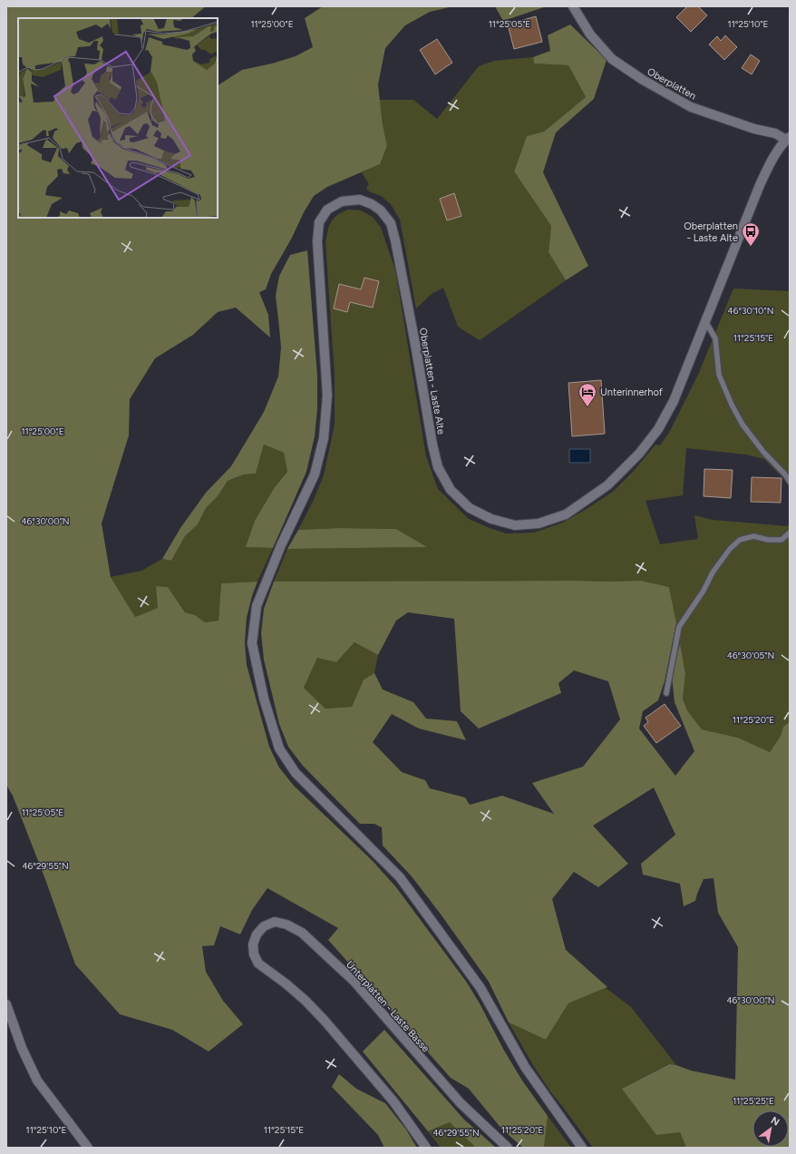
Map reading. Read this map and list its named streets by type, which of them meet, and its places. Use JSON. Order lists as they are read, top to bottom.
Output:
{
  "streets": {
    "main road": ["Oberplatten", "Oberplatten - Laste Alte", "Unterplatten - Laste Basse"]
  },
  "crossings": [
    ["Oberplatten", "Oberplatten - Laste Alte"]
  ],
  "places": {
    "bus stop": ["Oberplatten - Laste Alte"],
    "hotel": ["Unterinnerhof"]
  },
  "north": "top right",
  "coordinates": [
    "11°25'00\"E",
    "11°25'05\"E",
    "11°25'10\"E",
    "46°30'10\"N",
    "11°25'15\"E",
    "46°30'00\"N",
    "46°30'05\"N",
    "11°25'20\"E",
    "46°29'55\"N",
    "11°25'25\"E"
  ]
}
